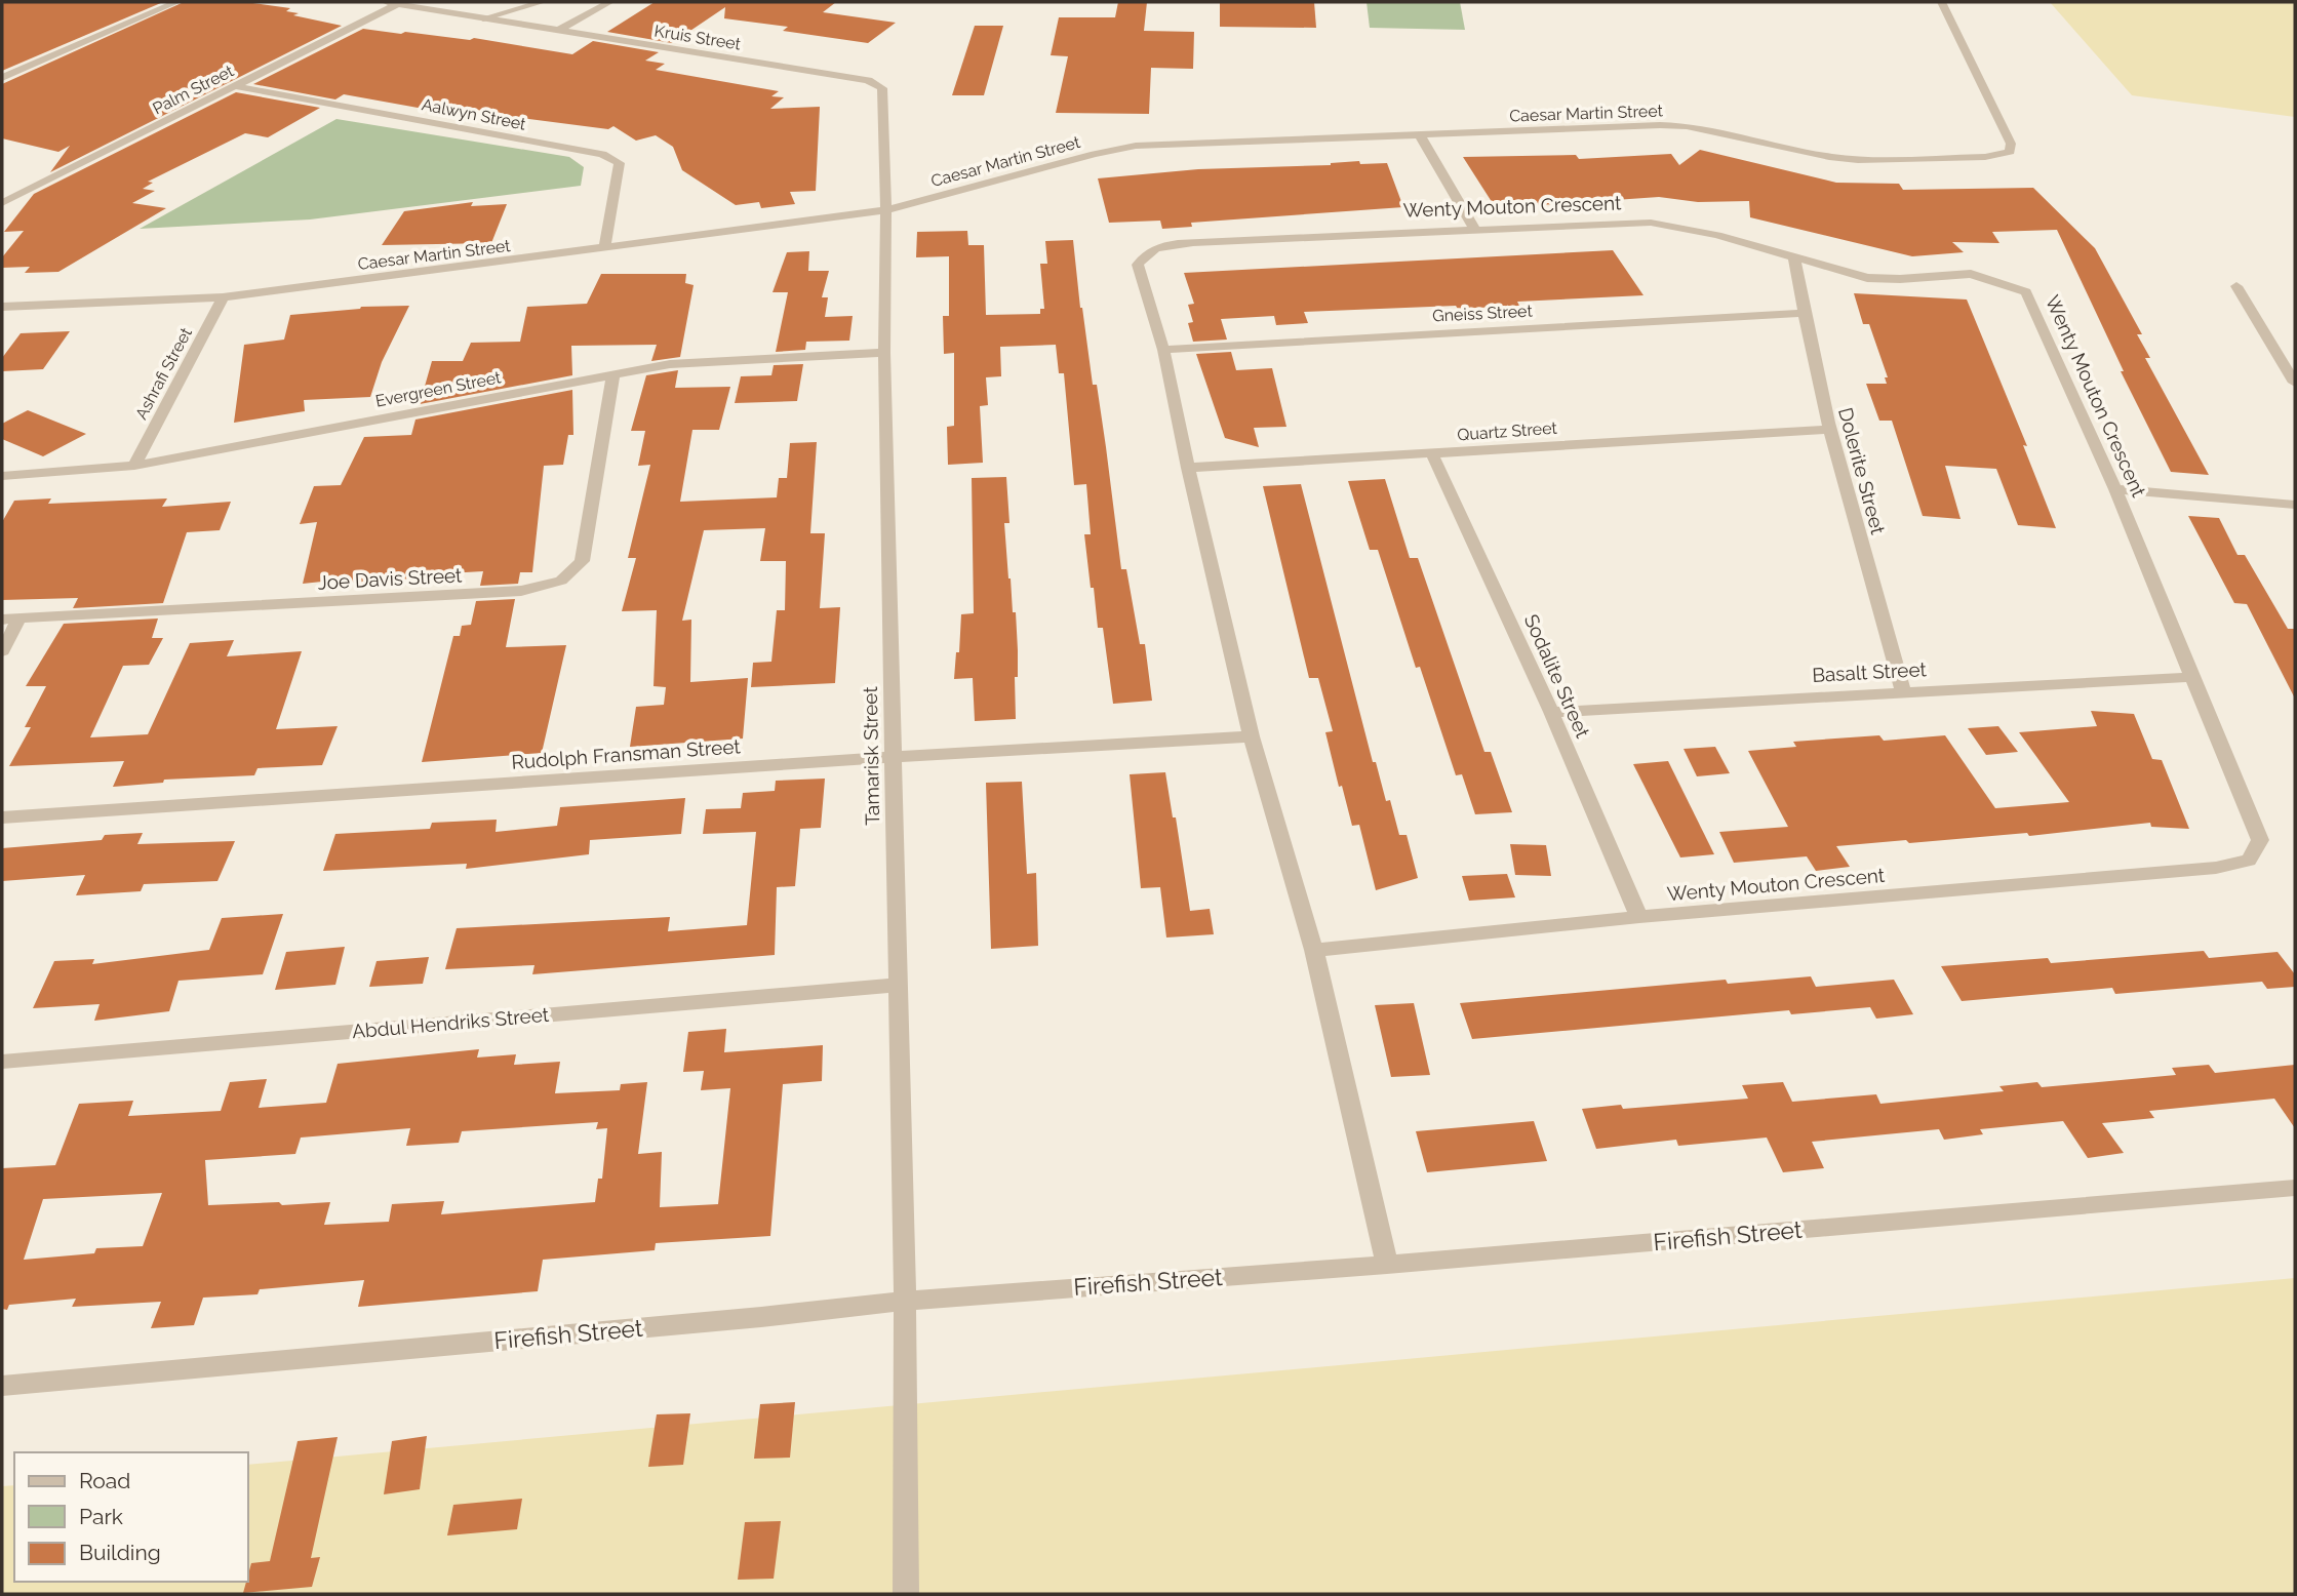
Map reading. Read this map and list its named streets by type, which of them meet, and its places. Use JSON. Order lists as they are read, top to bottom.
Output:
{
  "streets": {
    "street": [
      "Kruis Street",
      "Palm Street",
      "Caesar Martin Street",
      "Aalwyn Street",
      "Wenty Mouton Crescent",
      "Gneiss Street",
      "Ashrafi Street",
      "Evergreen Street",
      "Quartz Street",
      "Dolerite Street",
      "Joe Davis Street",
      "Basalt Street",
      "Sodalite Street",
      "Rudolph Fransman Street",
      "Tamarisk Street",
      "Abdul Hendriks Street",
      "Firefish Street"
    ]
  },
  "crossings": [
    ["Kruis Street", "Palm Street"],
    ["Kruis Street", "Caesar Martin Street"],
    ["Kruis Street", "Tamarisk Street"],
    ["Palm Street", "Aalwyn Street"],
    ["Caesar Martin Street", "Aalwyn Street"],
    ["Caesar Martin Street", "Ashrafi Street"],
    ["Caesar Martin Street", "Tamarisk Street"],
    ["Wenty Mouton Crescent", "Gneiss Street"],
    ["Wenty Mouton Crescent", "Quartz Street"],
    ["Wenty Mouton Crescent", "Dolerite Street"],
    ["Wenty Mouton Crescent", "Basalt Street"],
    ["Wenty Mouton Crescent", "Sodalite Street"],
    ["Wenty Mouton Crescent", "Rudolph Fransman Street"],
    ["Wenty Mouton Crescent", "Firefish Street"],
    ["Gneiss Street", "Dolerite Street"],
    ["Ashrafi Street", "Evergreen Street"],
    ["Evergreen Street", "Joe Davis Street"],
    ["Evergreen Street", "Tamarisk Street"],
    ["Quartz Street", "Dolerite Street"],
    ["Quartz Street", "Sodalite Street"],
    ["Dolerite Street", "Basalt Street"],
    ["Basalt Street", "Sodalite Street"],
    ["Rudolph Fransman Street", "Tamarisk Street"],
    ["Tamarisk Street", "Abdul Hendriks Street"],
    ["Tamarisk Street", "Firefish Street"]
  ],
  "legend": ["Road", "Park", "Building"]
}
